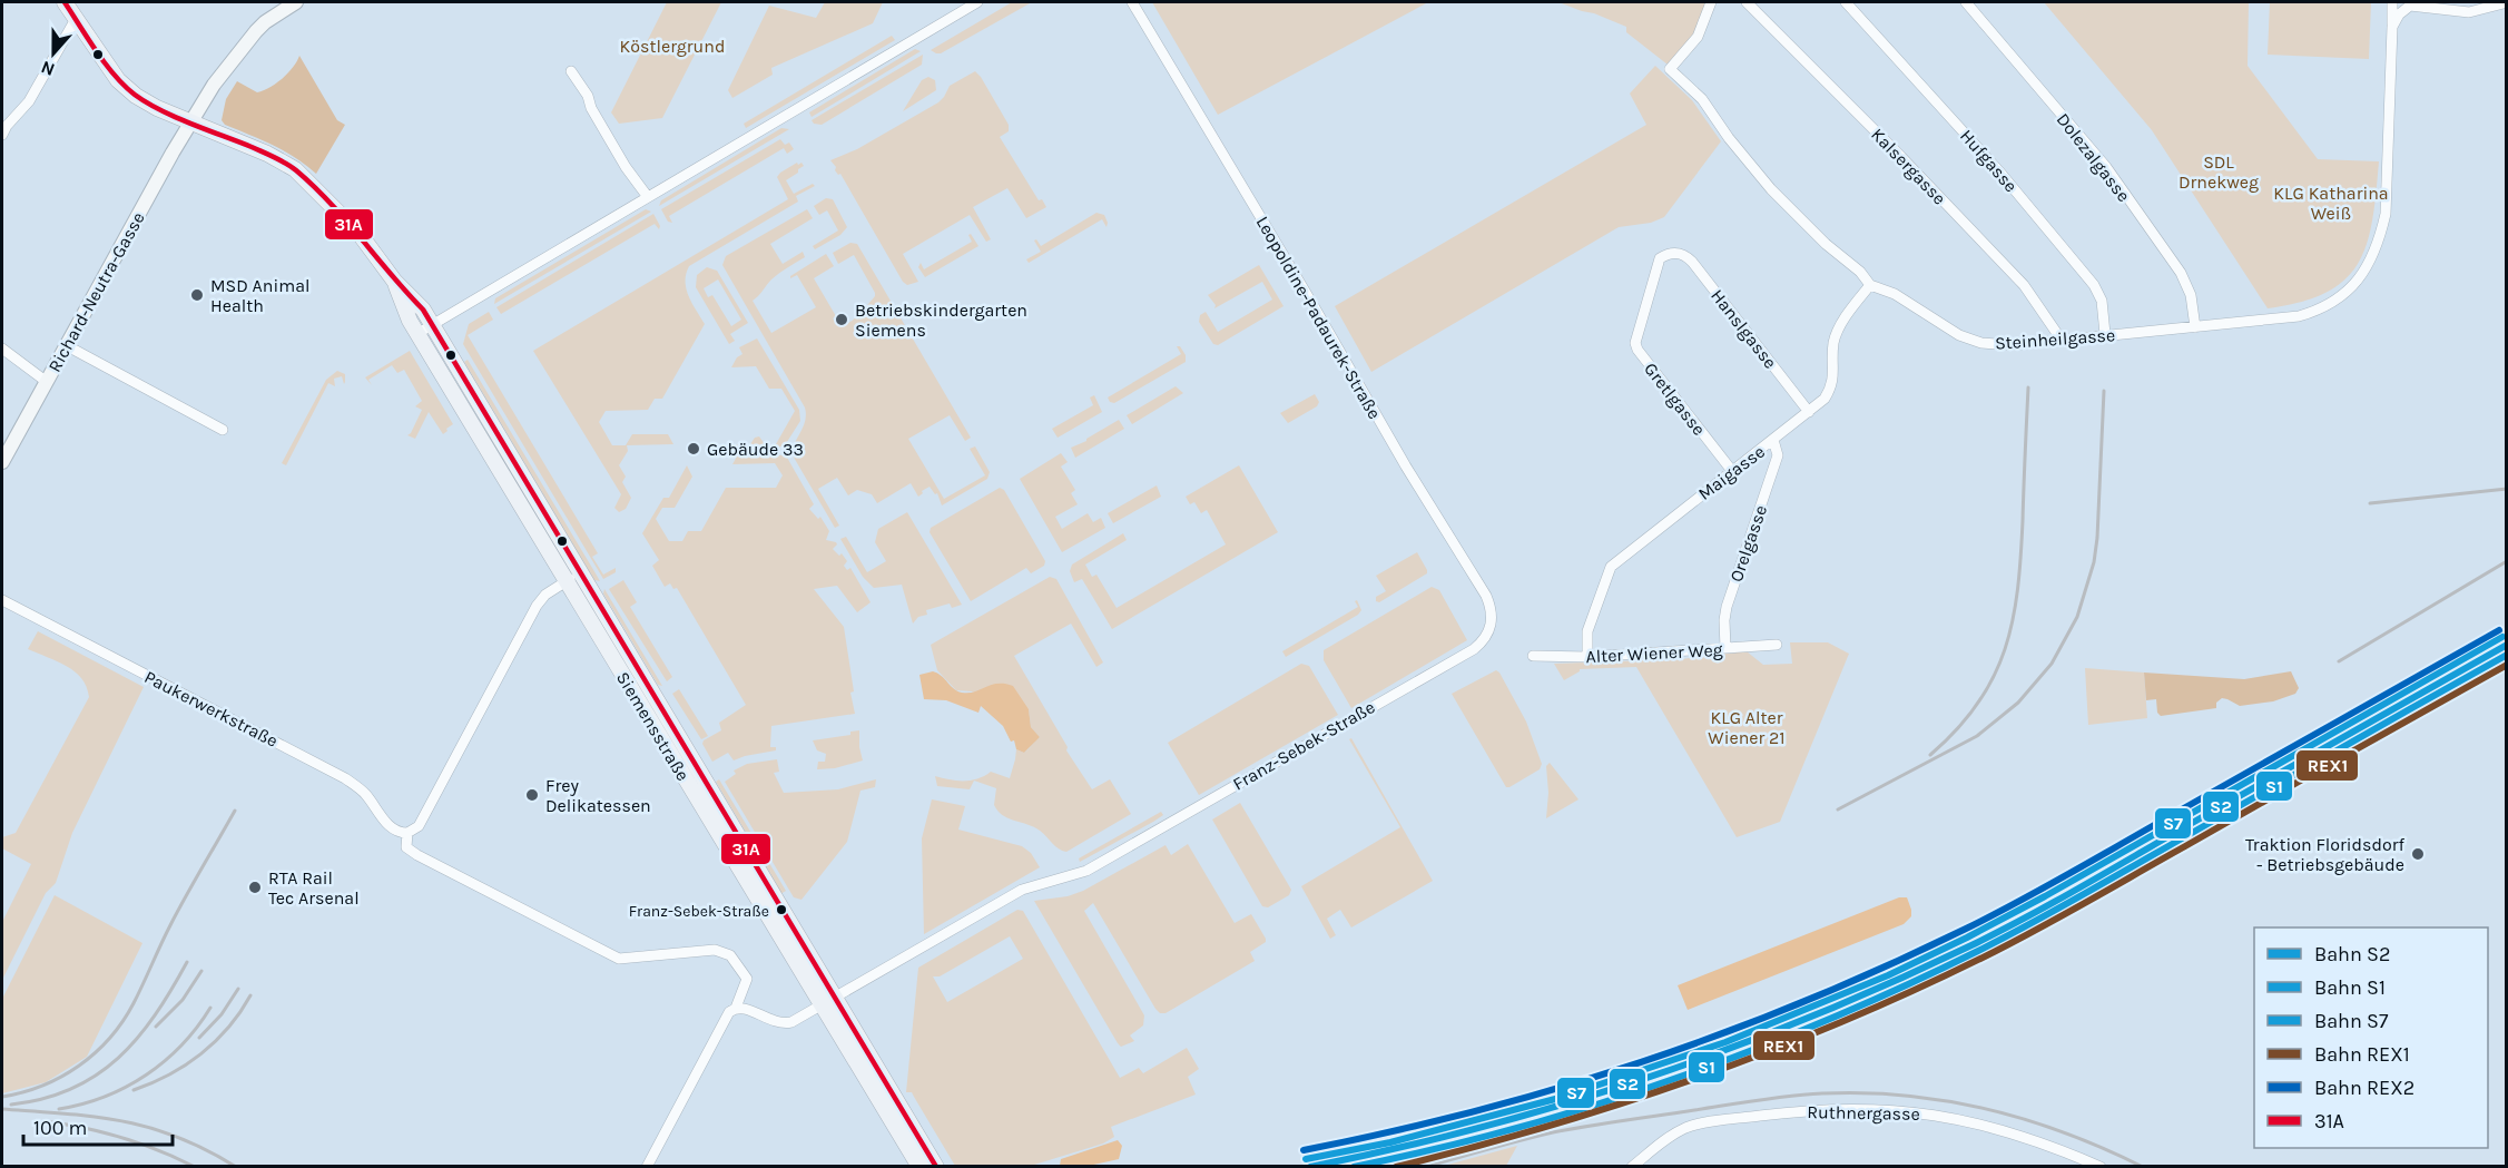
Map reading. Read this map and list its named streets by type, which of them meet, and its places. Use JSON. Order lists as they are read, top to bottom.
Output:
{
  "streets": {
    "main road": ["Siemensstraße"],
    "street": [
      "Dolezalgasse",
      "Hufgasse",
      "Kalsergasse",
      "Richard-Neutra-Gasse",
      "Leopoldine-Padaurek-Straße",
      "Hanslgasse",
      "Steinheilgasse",
      "Gretlgasse",
      "Maigasse",
      "Orelgasse",
      "Alter Wiener Weg",
      "Paukerwerkstraße",
      "Franz-Sebek-Straße",
      "Ruthnergasse"
    ]
  },
  "crossings": [
    ["Dolezalgasse", "Steinheilgasse"],
    ["Hufgasse", "Steinheilgasse"],
    ["Kalsergasse", "Steinheilgasse"],
    ["Richard-Neutra-Gasse", "Siemensstraße"],
    ["Leopoldine-Padaurek-Straße", "Franz-Sebek-Straße"],
    ["Hanslgasse", "Gretlgasse"],
    ["Hanslgasse", "Maigasse"],
    ["Steinheilgasse", "Maigasse"],
    ["Gretlgasse", "Maigasse"],
    ["Maigasse", "Orelgasse"],
    ["Maigasse", "Alter Wiener Weg"],
    ["Orelgasse", "Alter Wiener Weg"],
    ["Siemensstraße", "Franz-Sebek-Straße"]
  ],
  "parks": [
    "Köstlergrund",
    "SDL Drnekweg",
    "KLG Katharina Weiß",
    "KLG Alter Wiener 21"
  ],
  "places": [
    "MSD Animal Health",
    "Betriebskindergarten Siemens",
    "Gebäude 33",
    "Frey Delikatessen",
    "Traktion Floridsdorf - Betriebsgebäude",
    "RTA Rail Tec Arsenal",
    "Franz-Sebek-Straße"
  ],
  "lines": [
    "transit line 31A",
    "rail line REX2",
    "rail line S7",
    "rail line S2",
    "rail line S1",
    "rail line REX1"
  ],
  "legend": [
    "Bahn S2",
    "Bahn S1",
    "Bahn S7",
    "Bahn REX1",
    "Bahn REX2",
    "31A"
  ],
  "scale_bar": "100 m",
  "north": "bottom"
}
